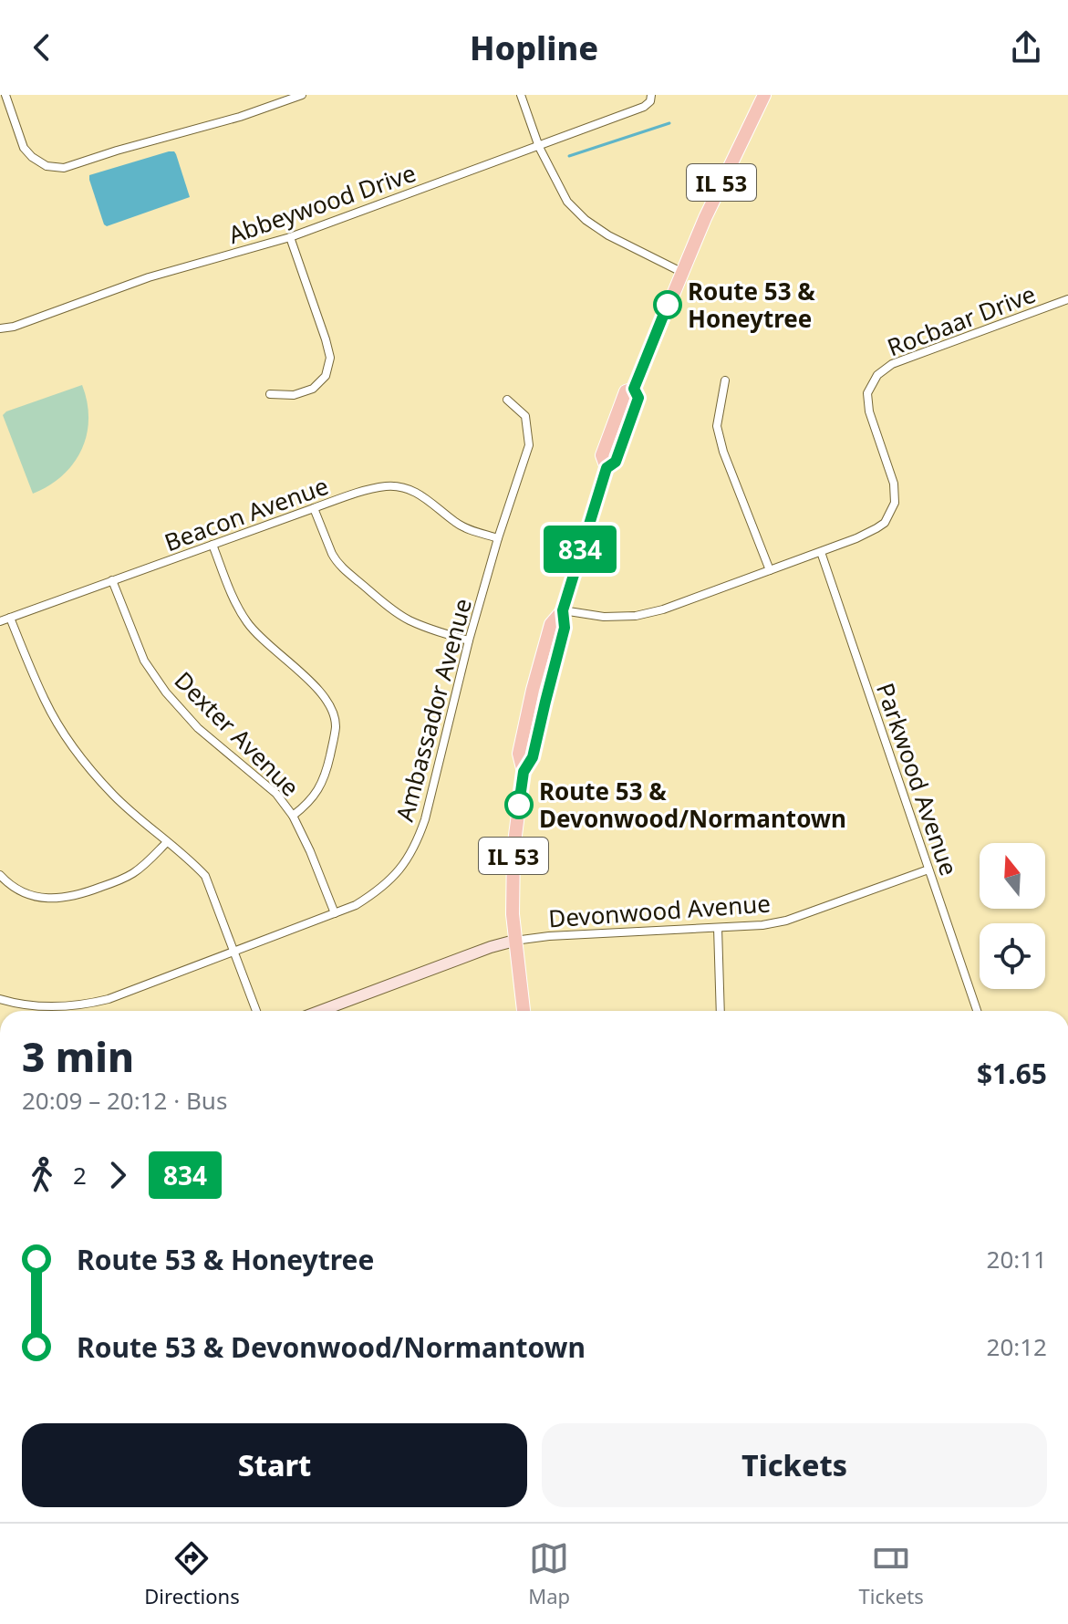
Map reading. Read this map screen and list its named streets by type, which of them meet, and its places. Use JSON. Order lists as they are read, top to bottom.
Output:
{
  "streets": {
    "main road": ["IL 53"],
    "street": [
      "Abbeywood Drive",
      "Rocbaar Drive",
      "Beacon Avenue",
      "Ambassador Avenue",
      "Dexter Avenue",
      "Parkwood Avenue",
      "Devonwood Avenue"
    ]
  },
  "crossings": [
    ["IL 53", "Rocbaar Drive"],
    ["IL 53", "Devonwood Avenue"],
    ["Rocbaar Drive", "Parkwood Avenue"],
    ["Beacon Avenue", "Ambassador Avenue"],
    ["Beacon Avenue", "Dexter Avenue"],
    ["Ambassador Avenue", "Dexter Avenue"],
    ["Parkwood Avenue", "Devonwood Avenue"]
  ],
  "places": ["Route 53 & Honeytree", "Route 53 & Devonwood/Normantown"],
  "lines": ["bus line 834"],
  "north": "top",
  "page": {
    "header": "Hopline",
    "on_map": "834",
    "heading": ["3 min", "20:09 – 20:12 · Bus", "$1.65"],
    "legs": ["2", "834"],
    "list": [
      {
        "name": "Route 53 & Honeytree",
        "value": "20:11"
      },
      {
        "name": "Route 53 & Devonwood/Normantown",
        "value": "20:12"
      }
    ],
    "buttons": ["Start", "Tickets"],
    "tabs": ["Directions", "Map", "Tickets"]
  }
}
